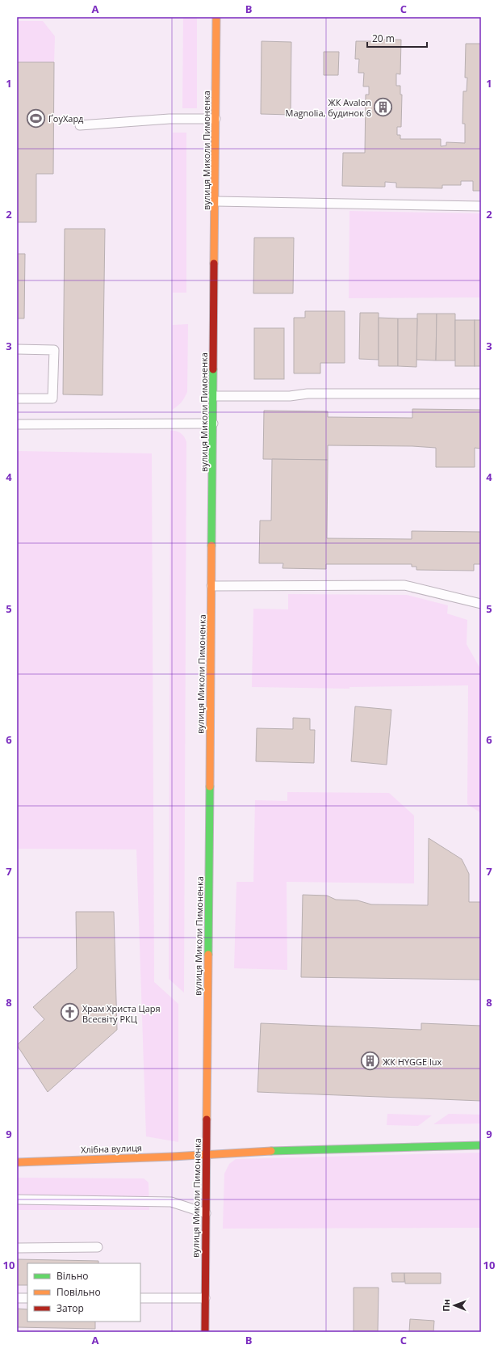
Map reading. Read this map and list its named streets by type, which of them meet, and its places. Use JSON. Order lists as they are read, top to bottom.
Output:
{
  "streets": {
    "street": ["вулиця Миколи Пимоненка", "Хлібна вулиця"]
  },
  "crossings": [
    ["вулиця Миколи Пимоненка", "Хлібна вулиця"]
  ],
  "places": {
    "building": ["ЖК Avalon Magnolia, будинок 6", "ЖК HYGGE lux"],
    "sports": ["ҐоуХард"],
    "church": ["Храм Христа Царя Всесвіту РКЦ"]
  },
  "legend": ["Вільно", "Повільно", "Затор"],
  "scale_bar": "20 m",
  "north": "left",
  "grid": {
    "columns": ["A", "B", "C"],
    "rows": [
      "1",
      "2",
      "3",
      "4",
      "5",
      "6",
      "7",
      "8",
      "9",
      "10"
    ]
  }
}
